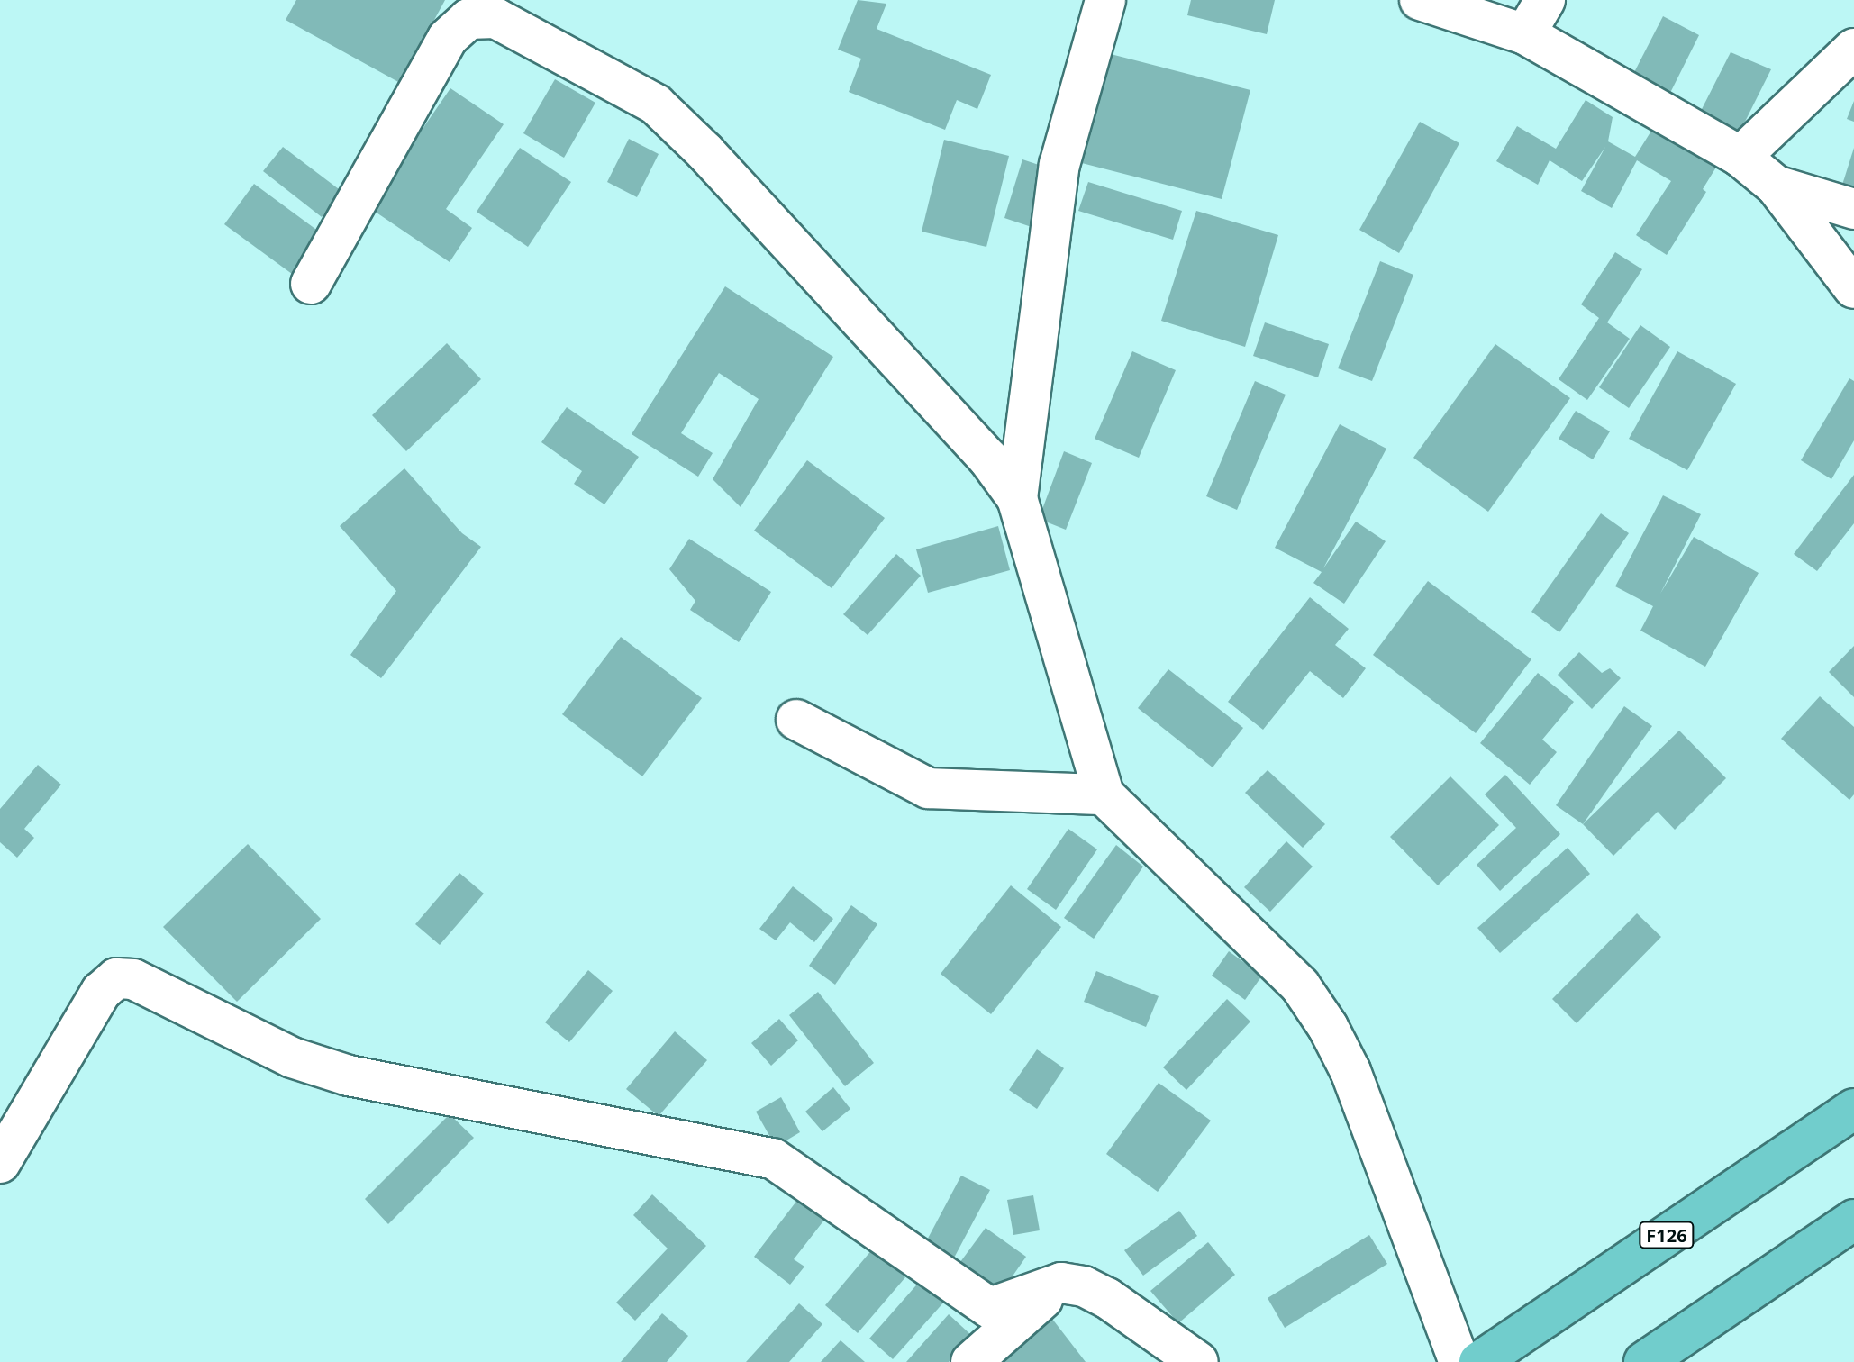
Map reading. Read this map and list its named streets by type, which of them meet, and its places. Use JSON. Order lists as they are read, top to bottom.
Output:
{
  "streets": {
    "main road": ["F126"]
  }
}
